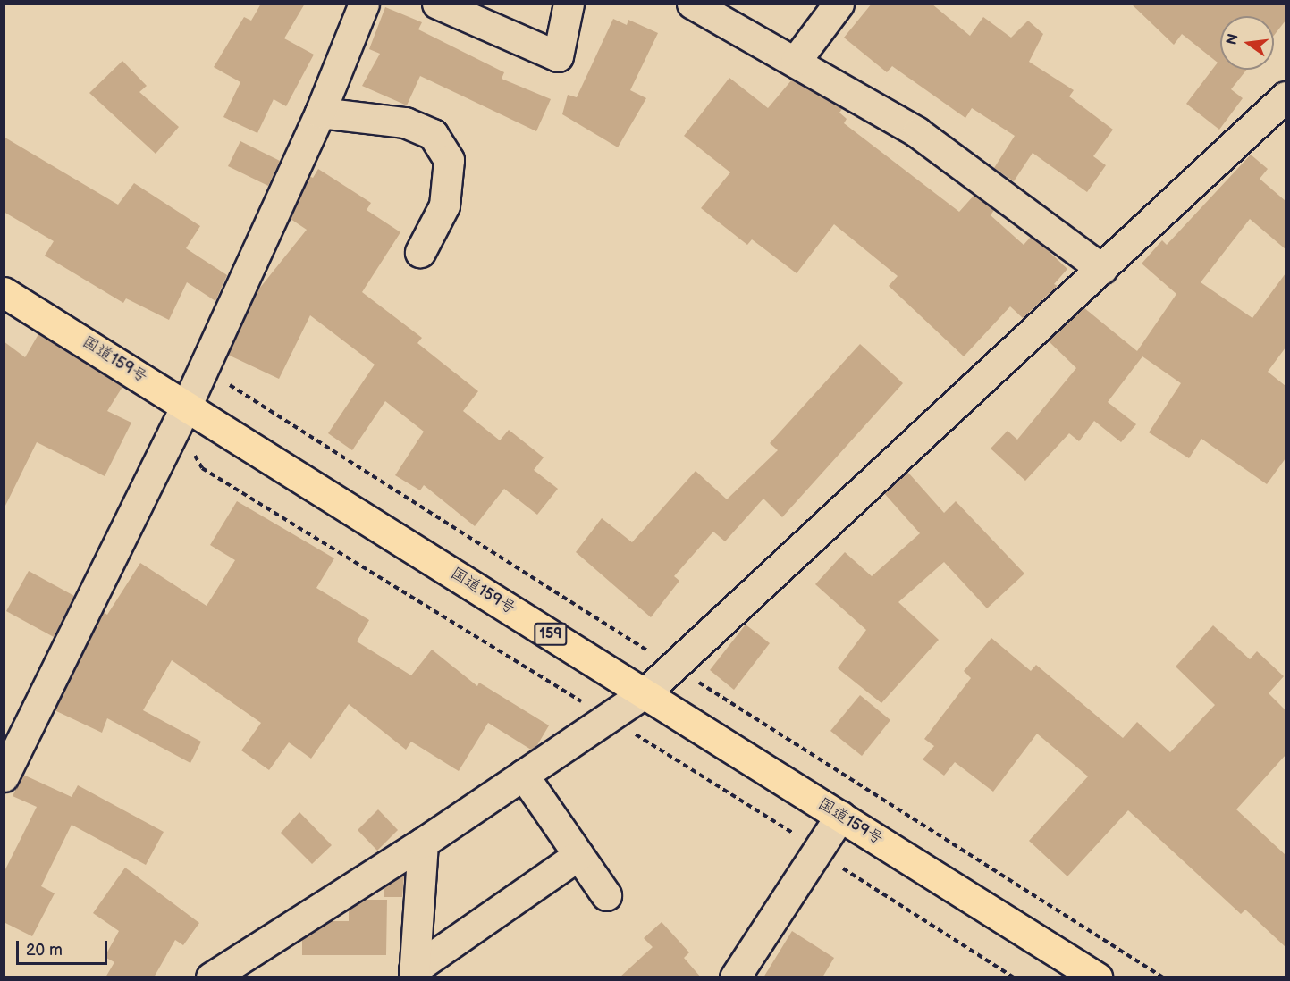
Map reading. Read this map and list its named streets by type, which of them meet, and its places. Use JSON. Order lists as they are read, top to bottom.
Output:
{
  "streets": {
    "highway": ["国道159号", "159"]
  },
  "scale_bar": "20 m",
  "north": "left"
}
